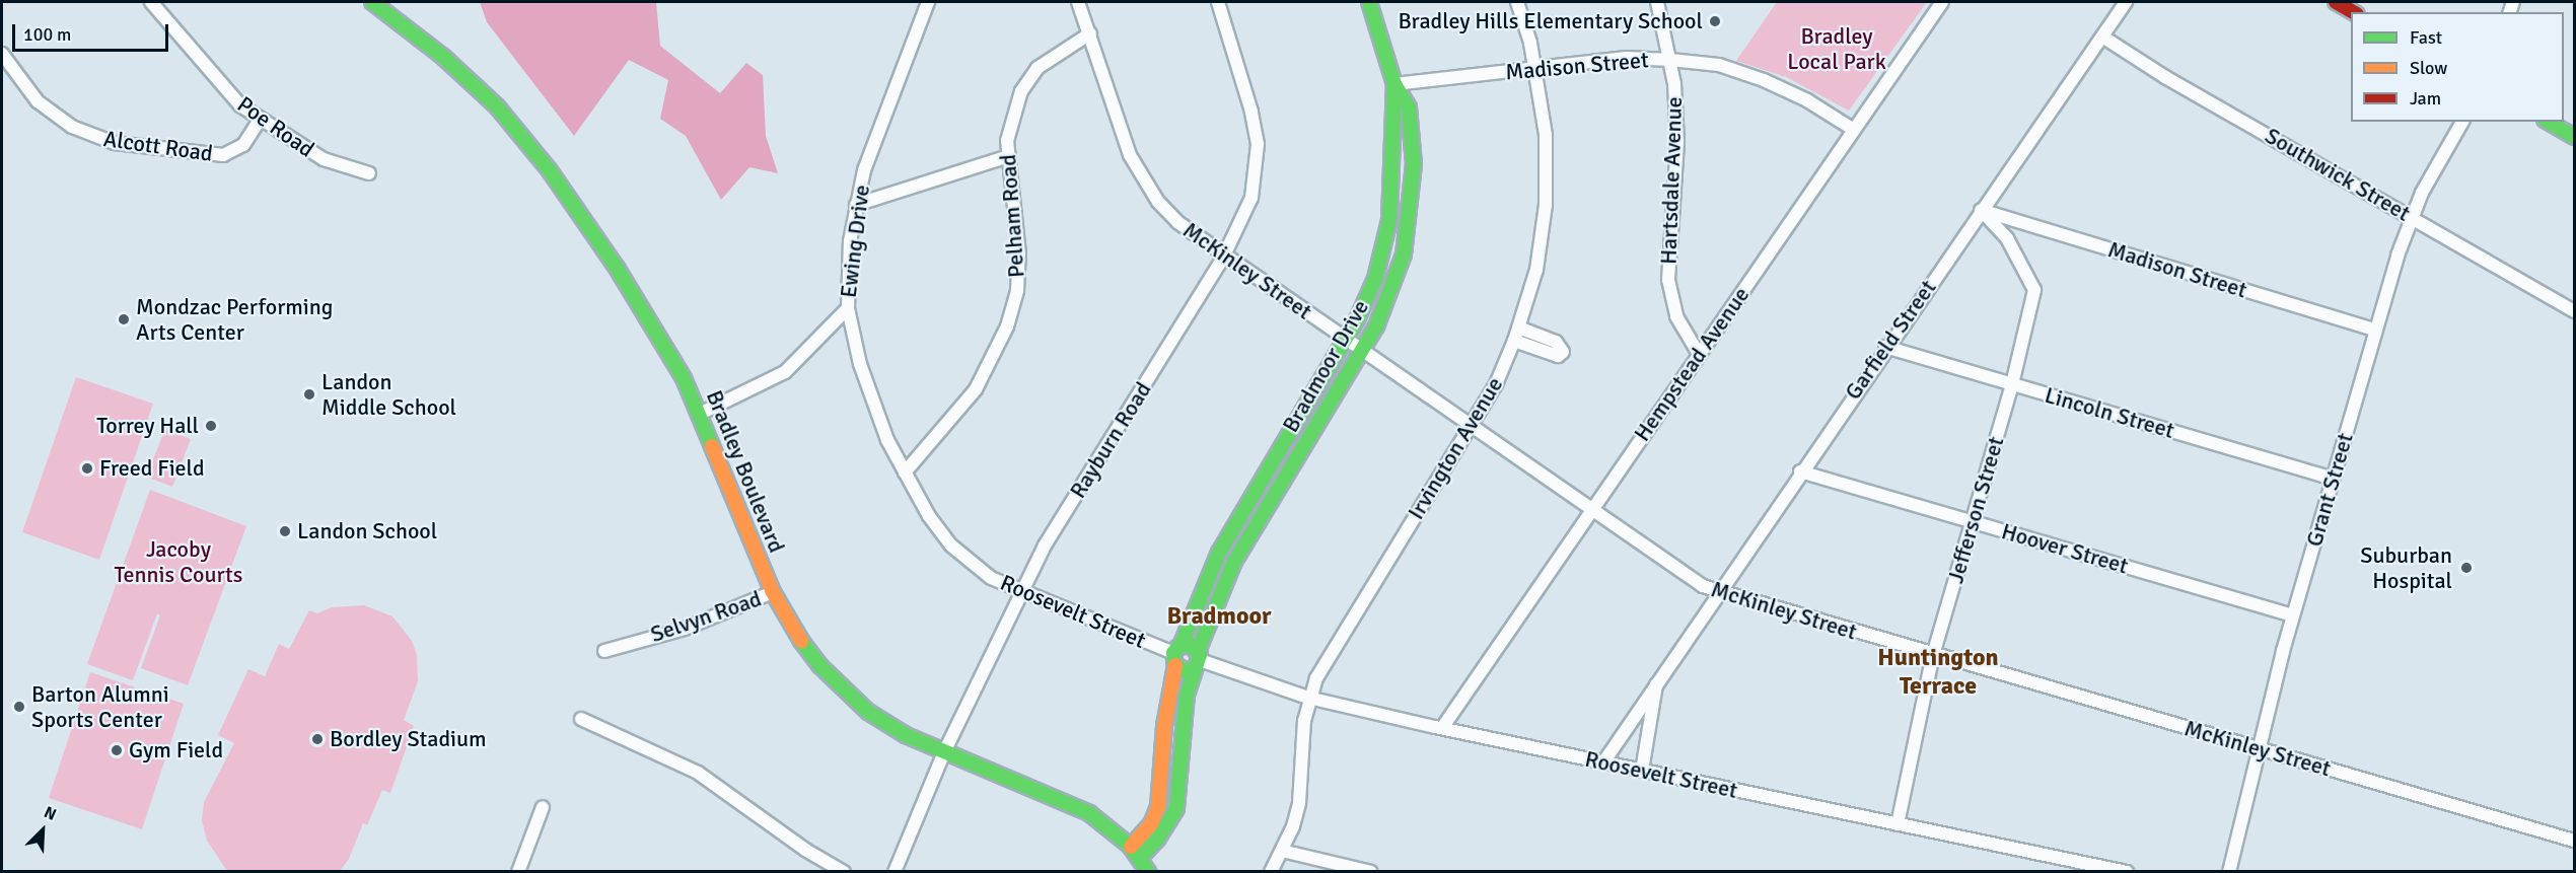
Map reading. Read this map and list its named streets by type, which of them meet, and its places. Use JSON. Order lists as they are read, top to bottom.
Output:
{
  "streets": {
    "street": [
      "Madison Street",
      "Poe Road",
      "Alcott Road",
      "Southwick Street",
      "Hartsdale Avenue",
      "Pelham Road",
      "Ewing Drive",
      "McKinley Street",
      "Garfield Street",
      "Hempstead Avenue",
      "Bradmoor Drive",
      "Lincoln Street",
      "Rayburn Road",
      "Irvington Avenue",
      "Bradley Boulevard",
      "Grant Street",
      "Jefferson Street",
      "Hoover Street",
      "Roosevelt Street",
      "Selvyn Road"
    ]
  },
  "crossings": [
    ["Madison Street", "Hartsdale Avenue"],
    ["Madison Street", "Garfield Street"],
    ["Madison Street", "Hempstead Avenue"],
    ["Madison Street", "Bradmoor Drive"],
    ["Madison Street", "Irvington Avenue"],
    ["Madison Street", "Grant Street"],
    ["Madison Street", "Jefferson Street"],
    ["Poe Road", "Alcott Road"],
    ["Southwick Street", "Garfield Street"],
    ["Southwick Street", "Grant Street"],
    ["Hartsdale Avenue", "Hempstead Avenue"],
    ["Pelham Road", "McKinley Street"],
    ["Pelham Road", "Roosevelt Street"],
    ["Ewing Drive", "Bradley Boulevard"],
    ["Ewing Drive", "Roosevelt Street"],
    ["McKinley Street", "Garfield Street"],
    ["McKinley Street", "Hempstead Avenue"],
    ["McKinley Street", "Bradmoor Drive"],
    ["McKinley Street", "Rayburn Road"],
    ["McKinley Street", "Irvington Avenue"],
    ["McKinley Street", "Grant Street"],
    ["McKinley Street", "Jefferson Street"],
    ["Garfield Street", "Lincoln Street"],
    ["Garfield Street", "Jefferson Street"],
    ["Garfield Street", "Hoover Street"],
    ["Garfield Street", "Roosevelt Street"],
    ["Hempstead Avenue", "Roosevelt Street"],
    ["Bradmoor Drive", "Bradley Boulevard"],
    ["Bradmoor Drive", "Roosevelt Street"],
    ["Lincoln Street", "Grant Street"],
    ["Lincoln Street", "Jefferson Street"],
    ["Rayburn Road", "Bradley Boulevard"],
    ["Rayburn Road", "Roosevelt Street"],
    ["Irvington Avenue", "Roosevelt Street"],
    ["Bradley Boulevard", "Selvyn Road"],
    ["Grant Street", "Hoover Street"],
    ["Jefferson Street", "Hoover Street"],
    ["Jefferson Street", "Roosevelt Street"]
  ],
  "districts": ["Bradmoor", "Huntington Terrace"],
  "parks": ["Bradley Local Park", "Jacoby Tennis Courts"],
  "places": [
    "Bradley Hills Elementary School",
    "Mondzac Performing Arts Center",
    "Landon Middle School",
    "Torrey Hall",
    "Freed Field",
    "Landon School",
    "Suburban Hospital",
    "Barton Alumni Sports Center",
    "Bordley Stadium",
    "Gym Field"
  ],
  "legend": ["Fast", "Slow", "Jam"],
  "scale_bar": "100 m",
  "north": "top right"
}
